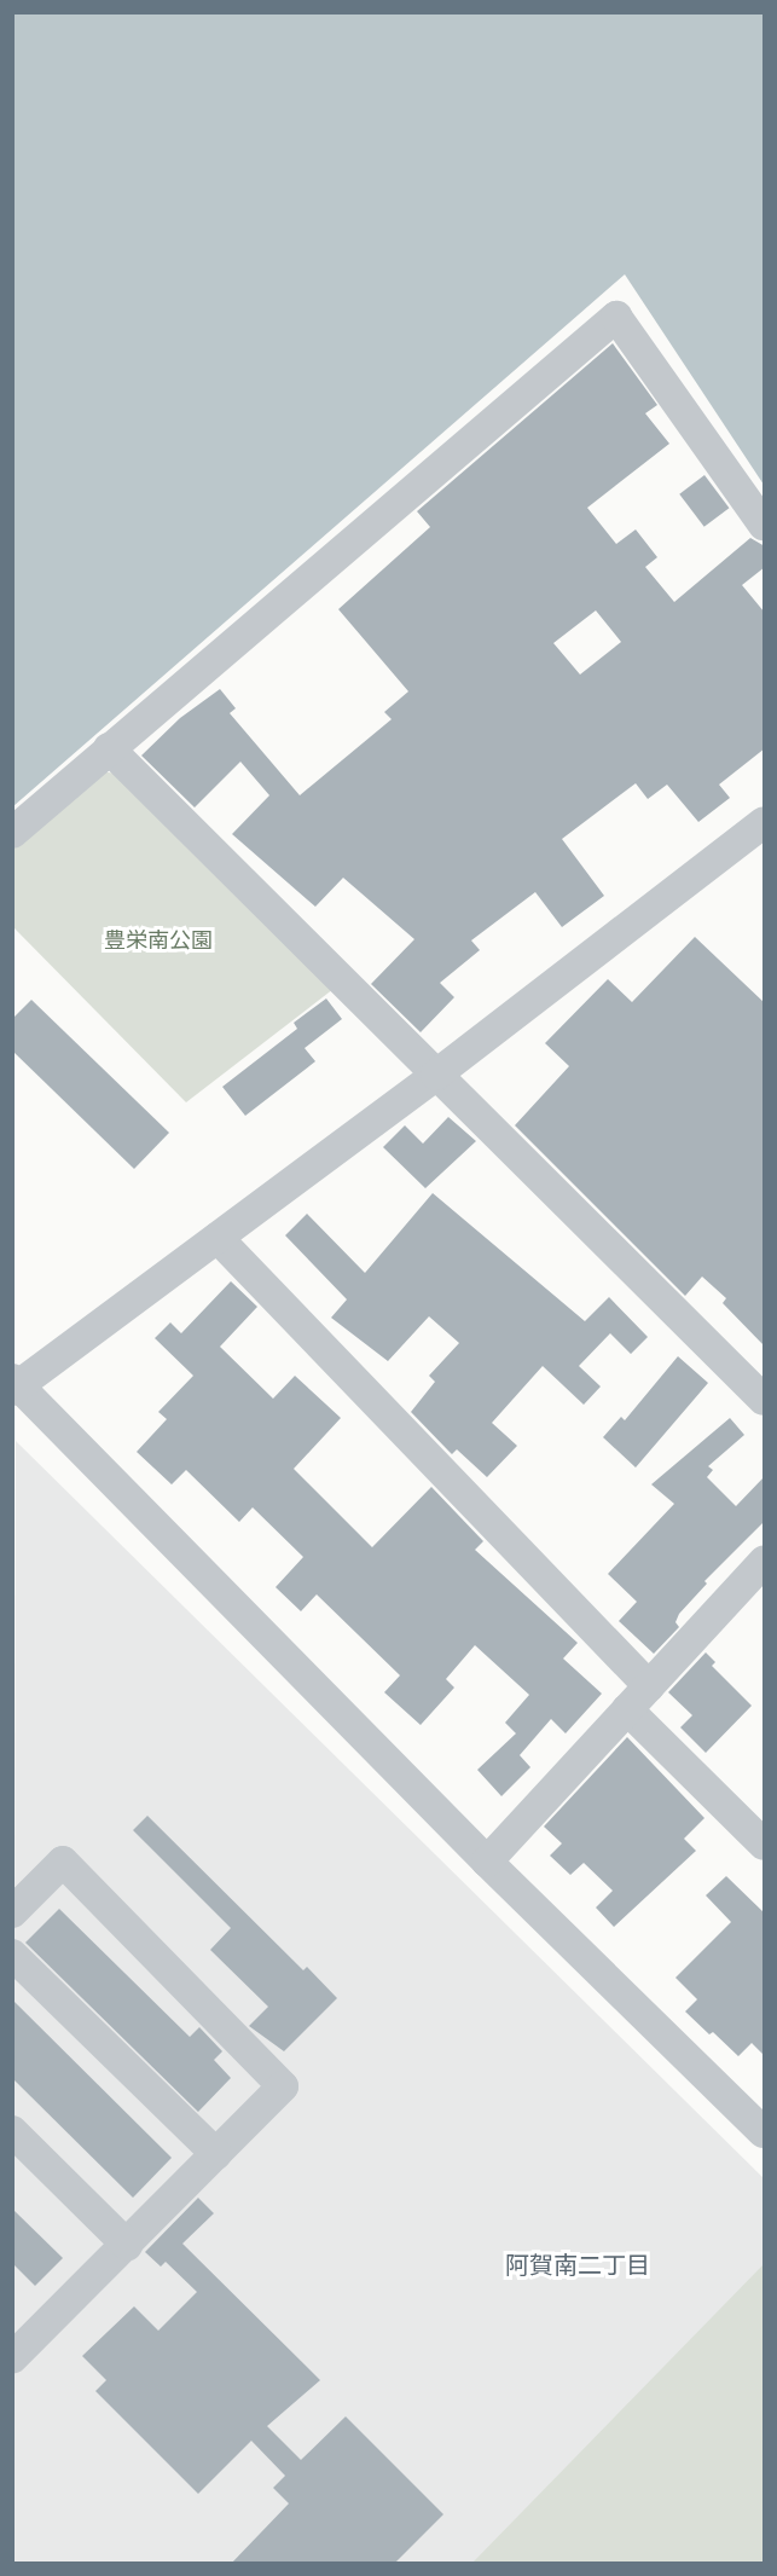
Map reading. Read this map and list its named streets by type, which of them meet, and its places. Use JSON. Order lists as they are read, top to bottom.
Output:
{
  "districts": ["阿賀南二丁目"],
  "parks": ["豊栄南公園"]
}
